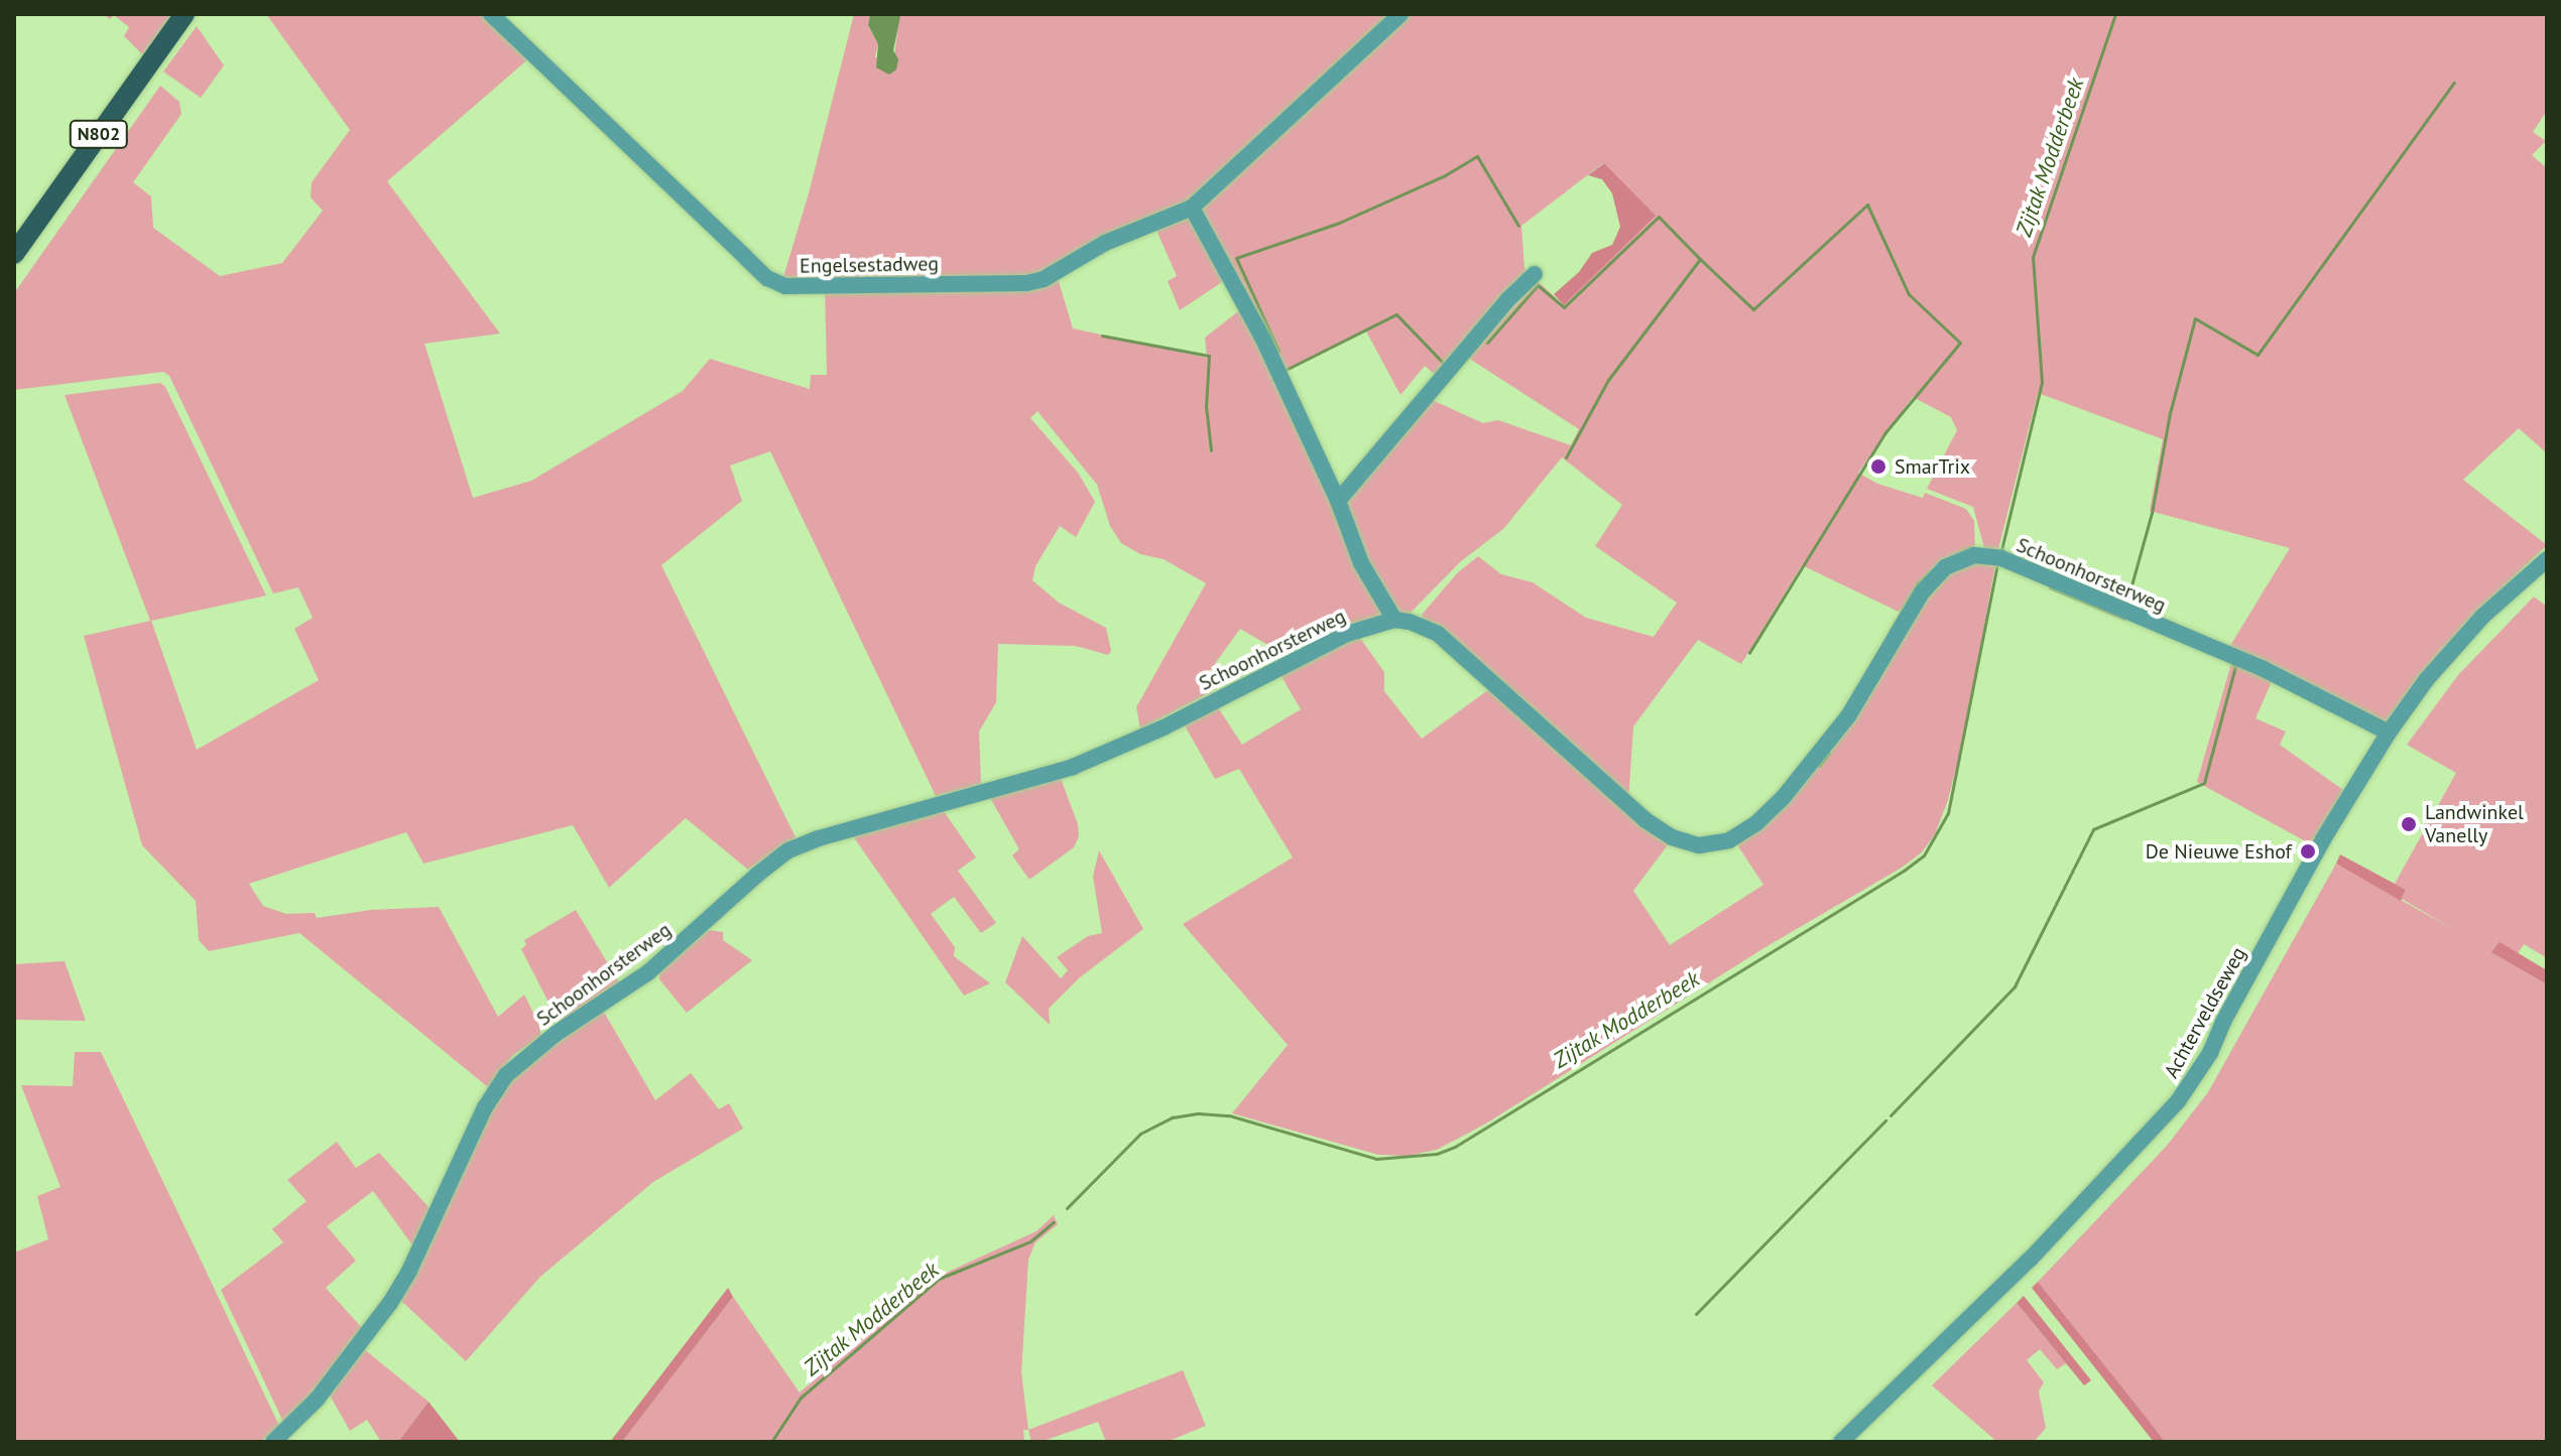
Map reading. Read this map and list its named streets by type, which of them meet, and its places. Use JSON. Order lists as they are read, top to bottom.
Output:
{
  "streets": {
    "main road": ["N802"],
    "street": ["Engelsestadweg", "Schoonhorsterweg", "Achterveldseweg"]
  },
  "crossings": [
    ["Schoonhorsterweg", "Achterveldseweg"]
  ],
  "water": ["Zijtak Modderbeek"],
  "places": ["SmarTrix", "Landwinkel Vanelly", "De Nieuwe Eshof"]
}
